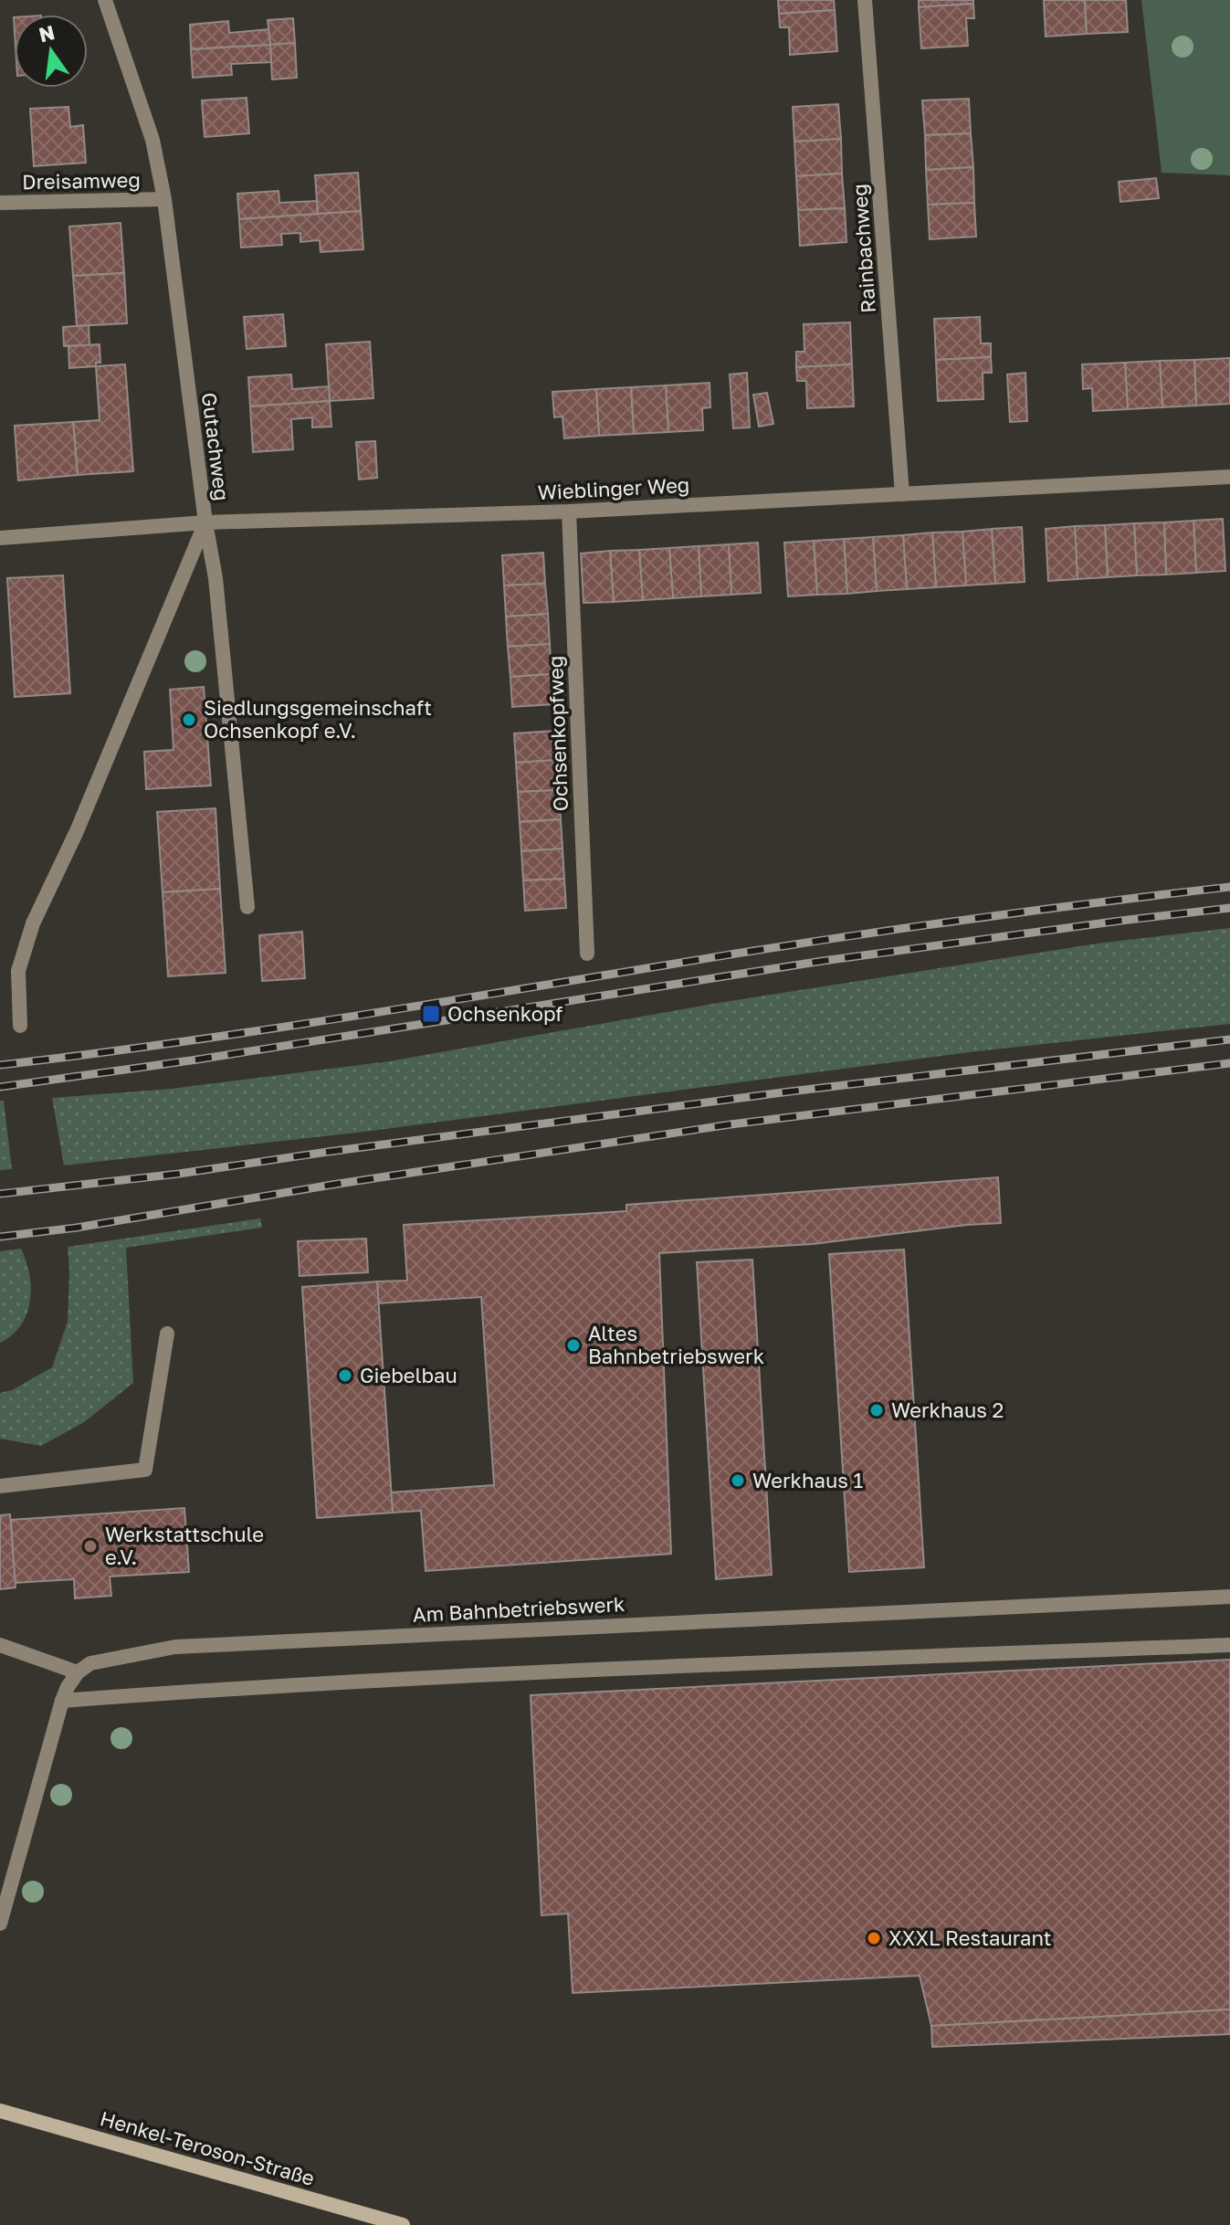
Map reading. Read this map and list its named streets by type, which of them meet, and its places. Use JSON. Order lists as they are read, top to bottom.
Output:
{
  "streets": {
    "street": [
      "Dreisamweg",
      "Rainbachweg",
      "Gutachweg",
      "Wieblinger Weg",
      "Ochsenkopfweg",
      "Am Bahnbetriebswerk",
      "Henkel-Teroson-Straße"
    ]
  },
  "crossings": [
    ["Dreisamweg", "Gutachweg"],
    ["Rainbachweg", "Wieblinger Weg"],
    ["Gutachweg", "Wieblinger Weg"],
    ["Wieblinger Weg", "Ochsenkopfweg"]
  ],
  "places": {
    "other": [
      "Siedlungsgemeinschaft Ochsenkopf e.V.",
      "Altes Bahnbetriebswerk",
      "Giebelbau",
      "Werkhaus 2",
      "Werkhaus 1",
      "Werkstattschule e.V.",
      "XXXL Restaurant"
    ],
    "transit": ["Ochsenkopf"]
  },
  "north": "top"
}
